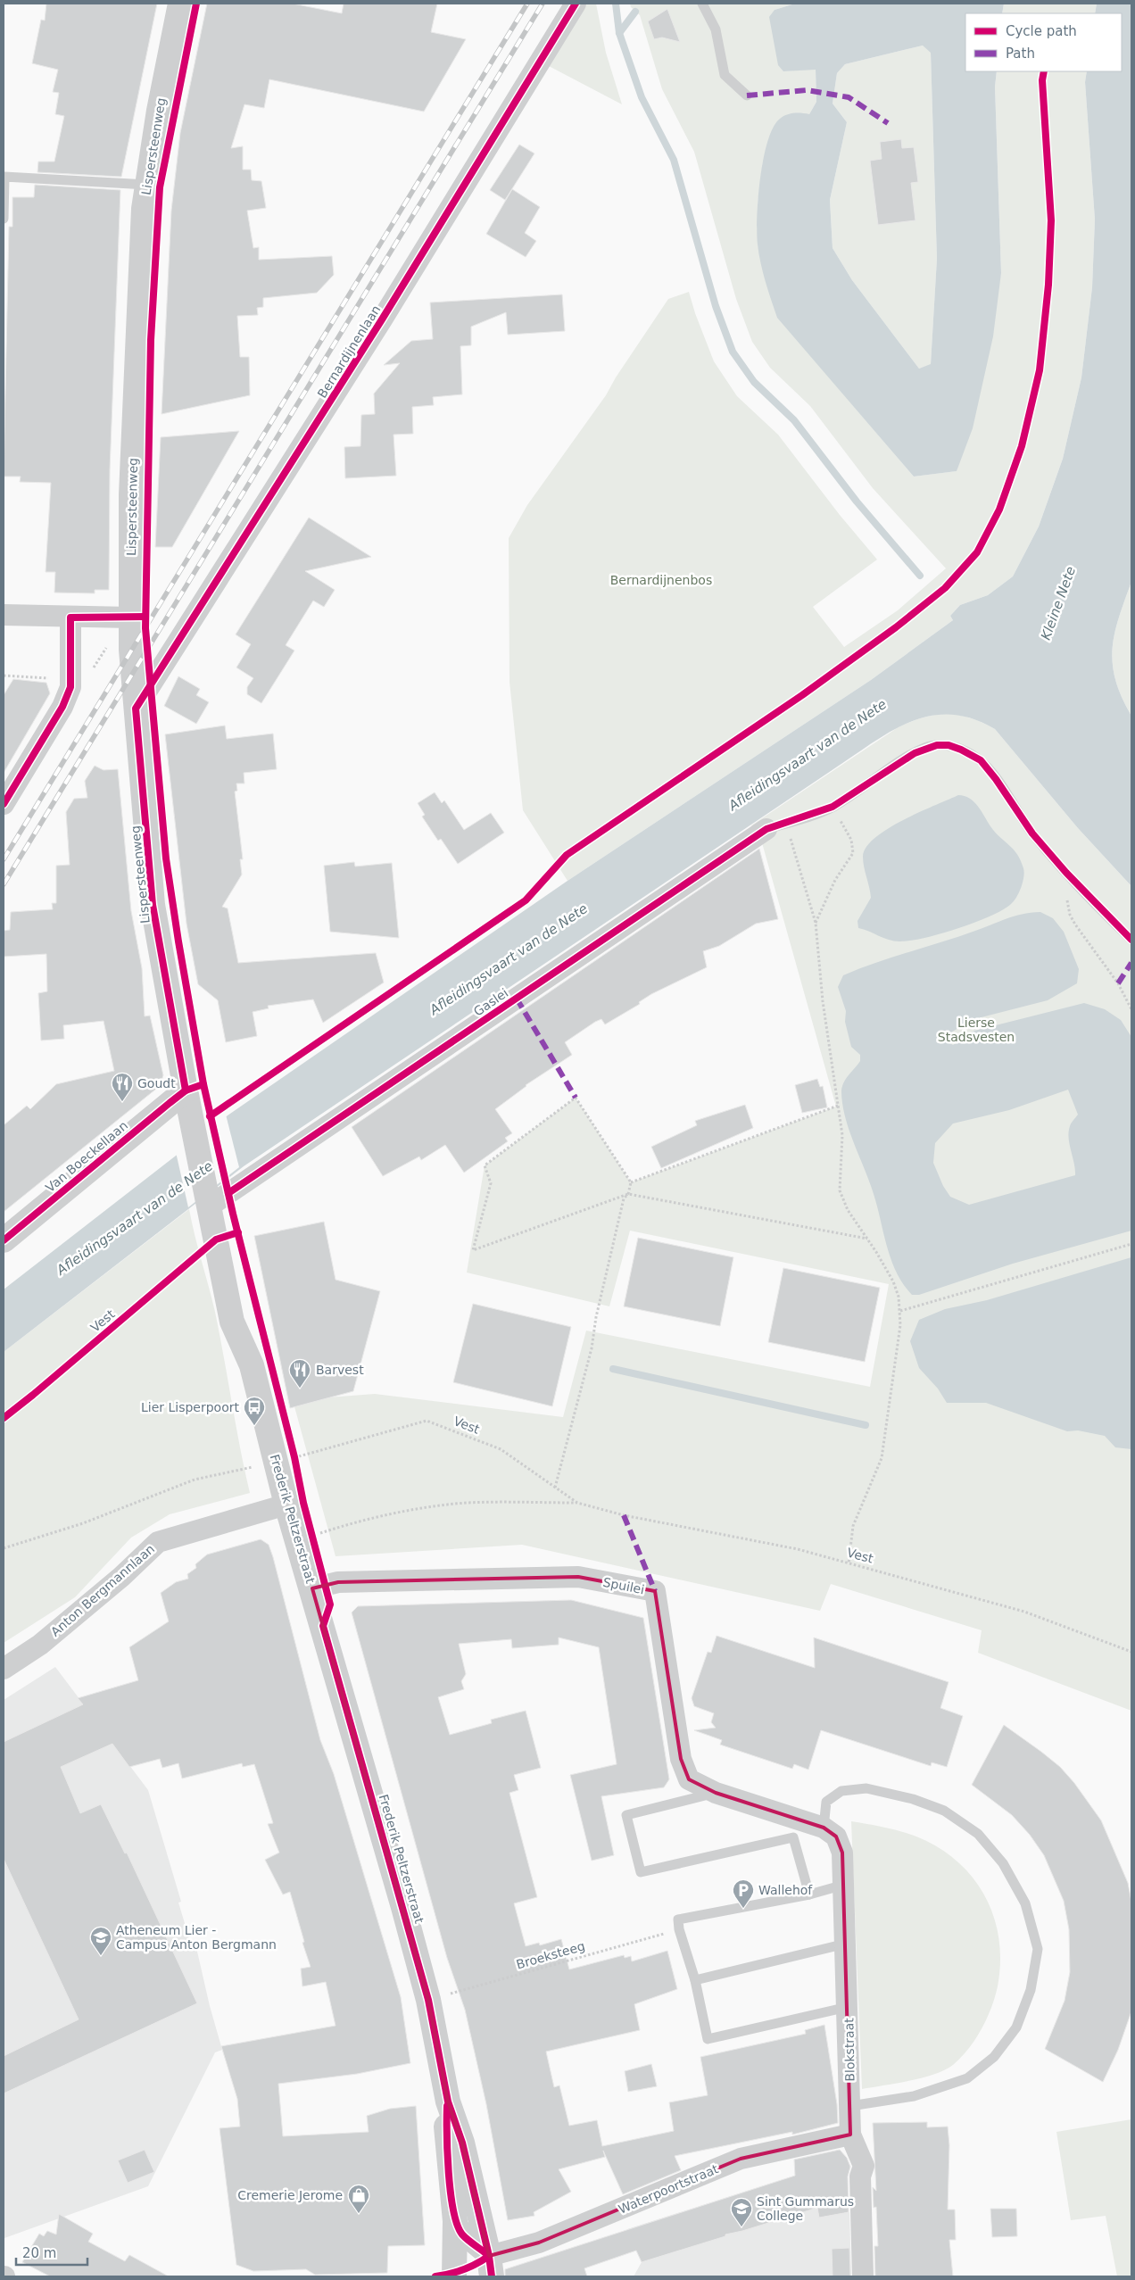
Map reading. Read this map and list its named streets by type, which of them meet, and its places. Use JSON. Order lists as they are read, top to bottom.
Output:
{
  "streets": {
    "street": [
      "Lispersteenweg",
      "Bernardijnenlaan",
      "Gaslei",
      "Van Boeckellaan",
      "Frederik Peltzerstraat",
      "Spuilei",
      "Anton Bergmannlaan",
      "Blokstraat",
      "Waterpoortstraat"
    ],
    "path": ["Broeksteeg"],
    "cycle path": ["Vest"]
  },
  "crossings": [
    ["Lispersteenweg", "Bernardijnenlaan"],
    ["Lispersteenweg", "Van Boeckellaan"],
    ["Lispersteenweg", "Frederik Peltzerstraat"],
    ["Gaslei", "Frederik Peltzerstraat"],
    ["Van Boeckellaan", "Frederik Peltzerstraat"],
    ["Vest", "Frederik Peltzerstraat"],
    ["Frederik Peltzerstraat", "Spuilei"],
    ["Frederik Peltzerstraat", "Anton Bergmannlaan"],
    ["Frederik Peltzerstraat", "Broeksteeg"],
    ["Frederik Peltzerstraat", "Waterpoortstraat"],
    ["Spuilei", "Blokstraat"],
    ["Blokstraat", "Waterpoortstraat"]
  ],
  "water": ["Kleine Nete", "Afleidingsvaart van de Nete"],
  "parks": ["Bernardijnenbos", "Lierse Stadsvesten"],
  "places": {
    "restaurant": ["Goudt", "Barvest"],
    "bus stop": ["Lier Lisperpoort"],
    "parking": ["Wallehof"],
    "school or university": ["Atheneum Lier - Campus Anton Bergmann", "Sint Gummarus College"],
    "shop": ["Cremerie Jerome"]
  },
  "legend": ["Cycle path", "Path"],
  "scale_bar": "20 m"
}
